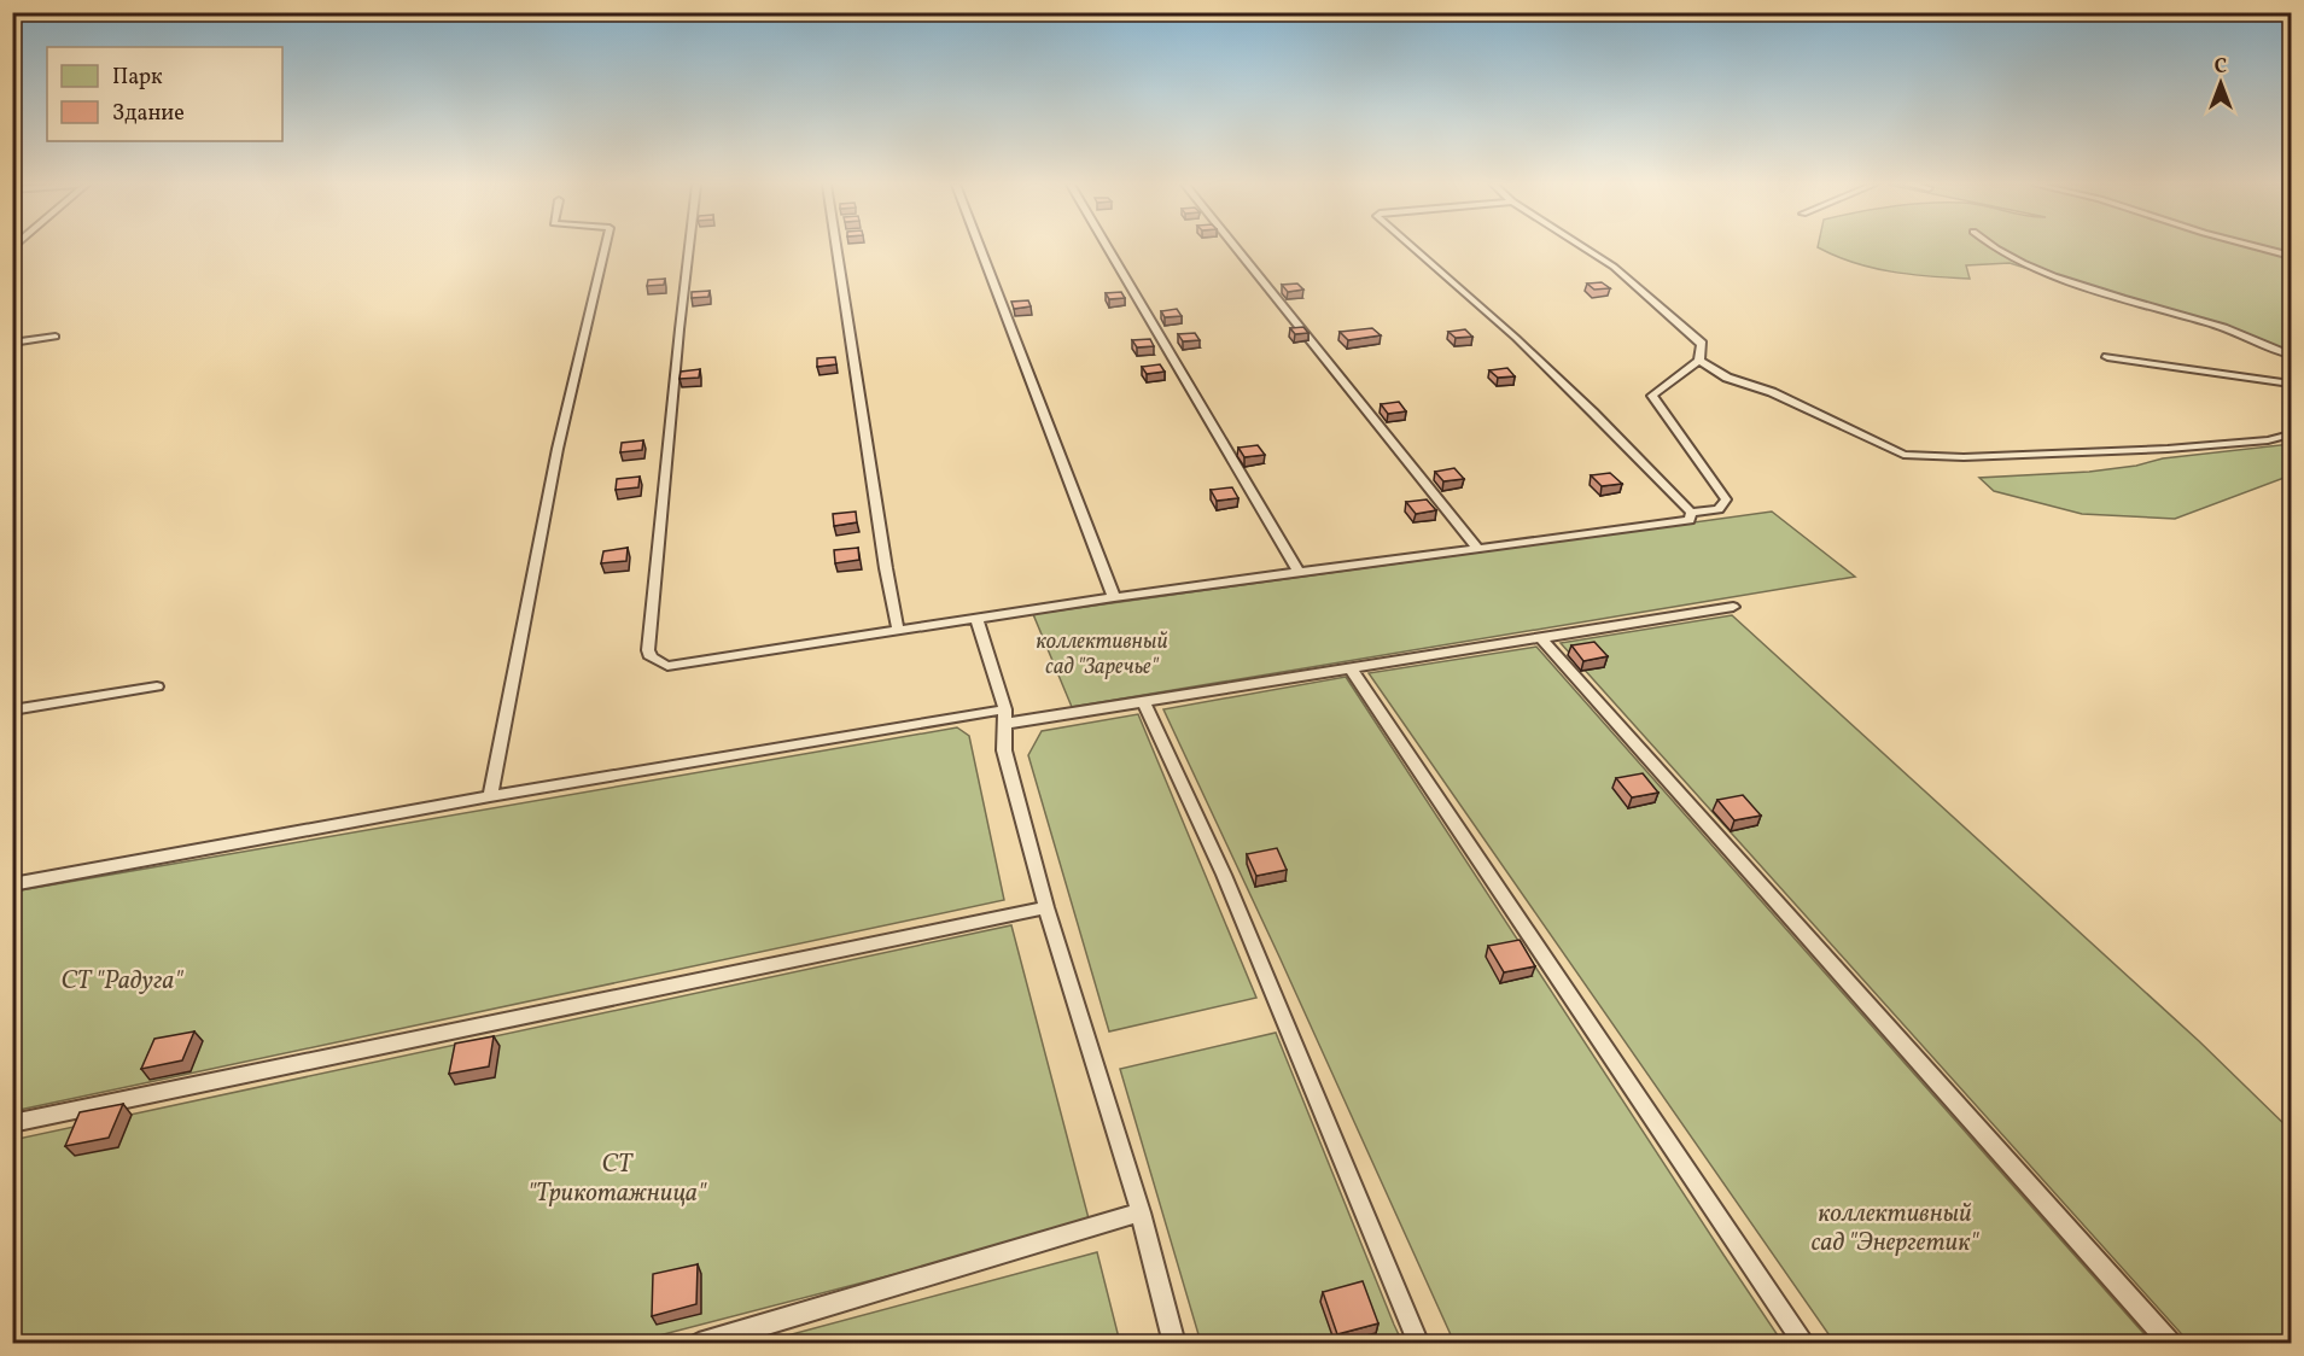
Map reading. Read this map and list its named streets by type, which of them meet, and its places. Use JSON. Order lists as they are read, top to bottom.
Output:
{
  "parks": [
    "коллективный сад \"Заречье\"",
    "СТ \"Радуга\"",
    "СТ \"Трикотажница\"",
    "коллективный сад \"Энергетик\""
  ],
  "legend": ["Парк", "Здание"],
  "north": "top"
}
